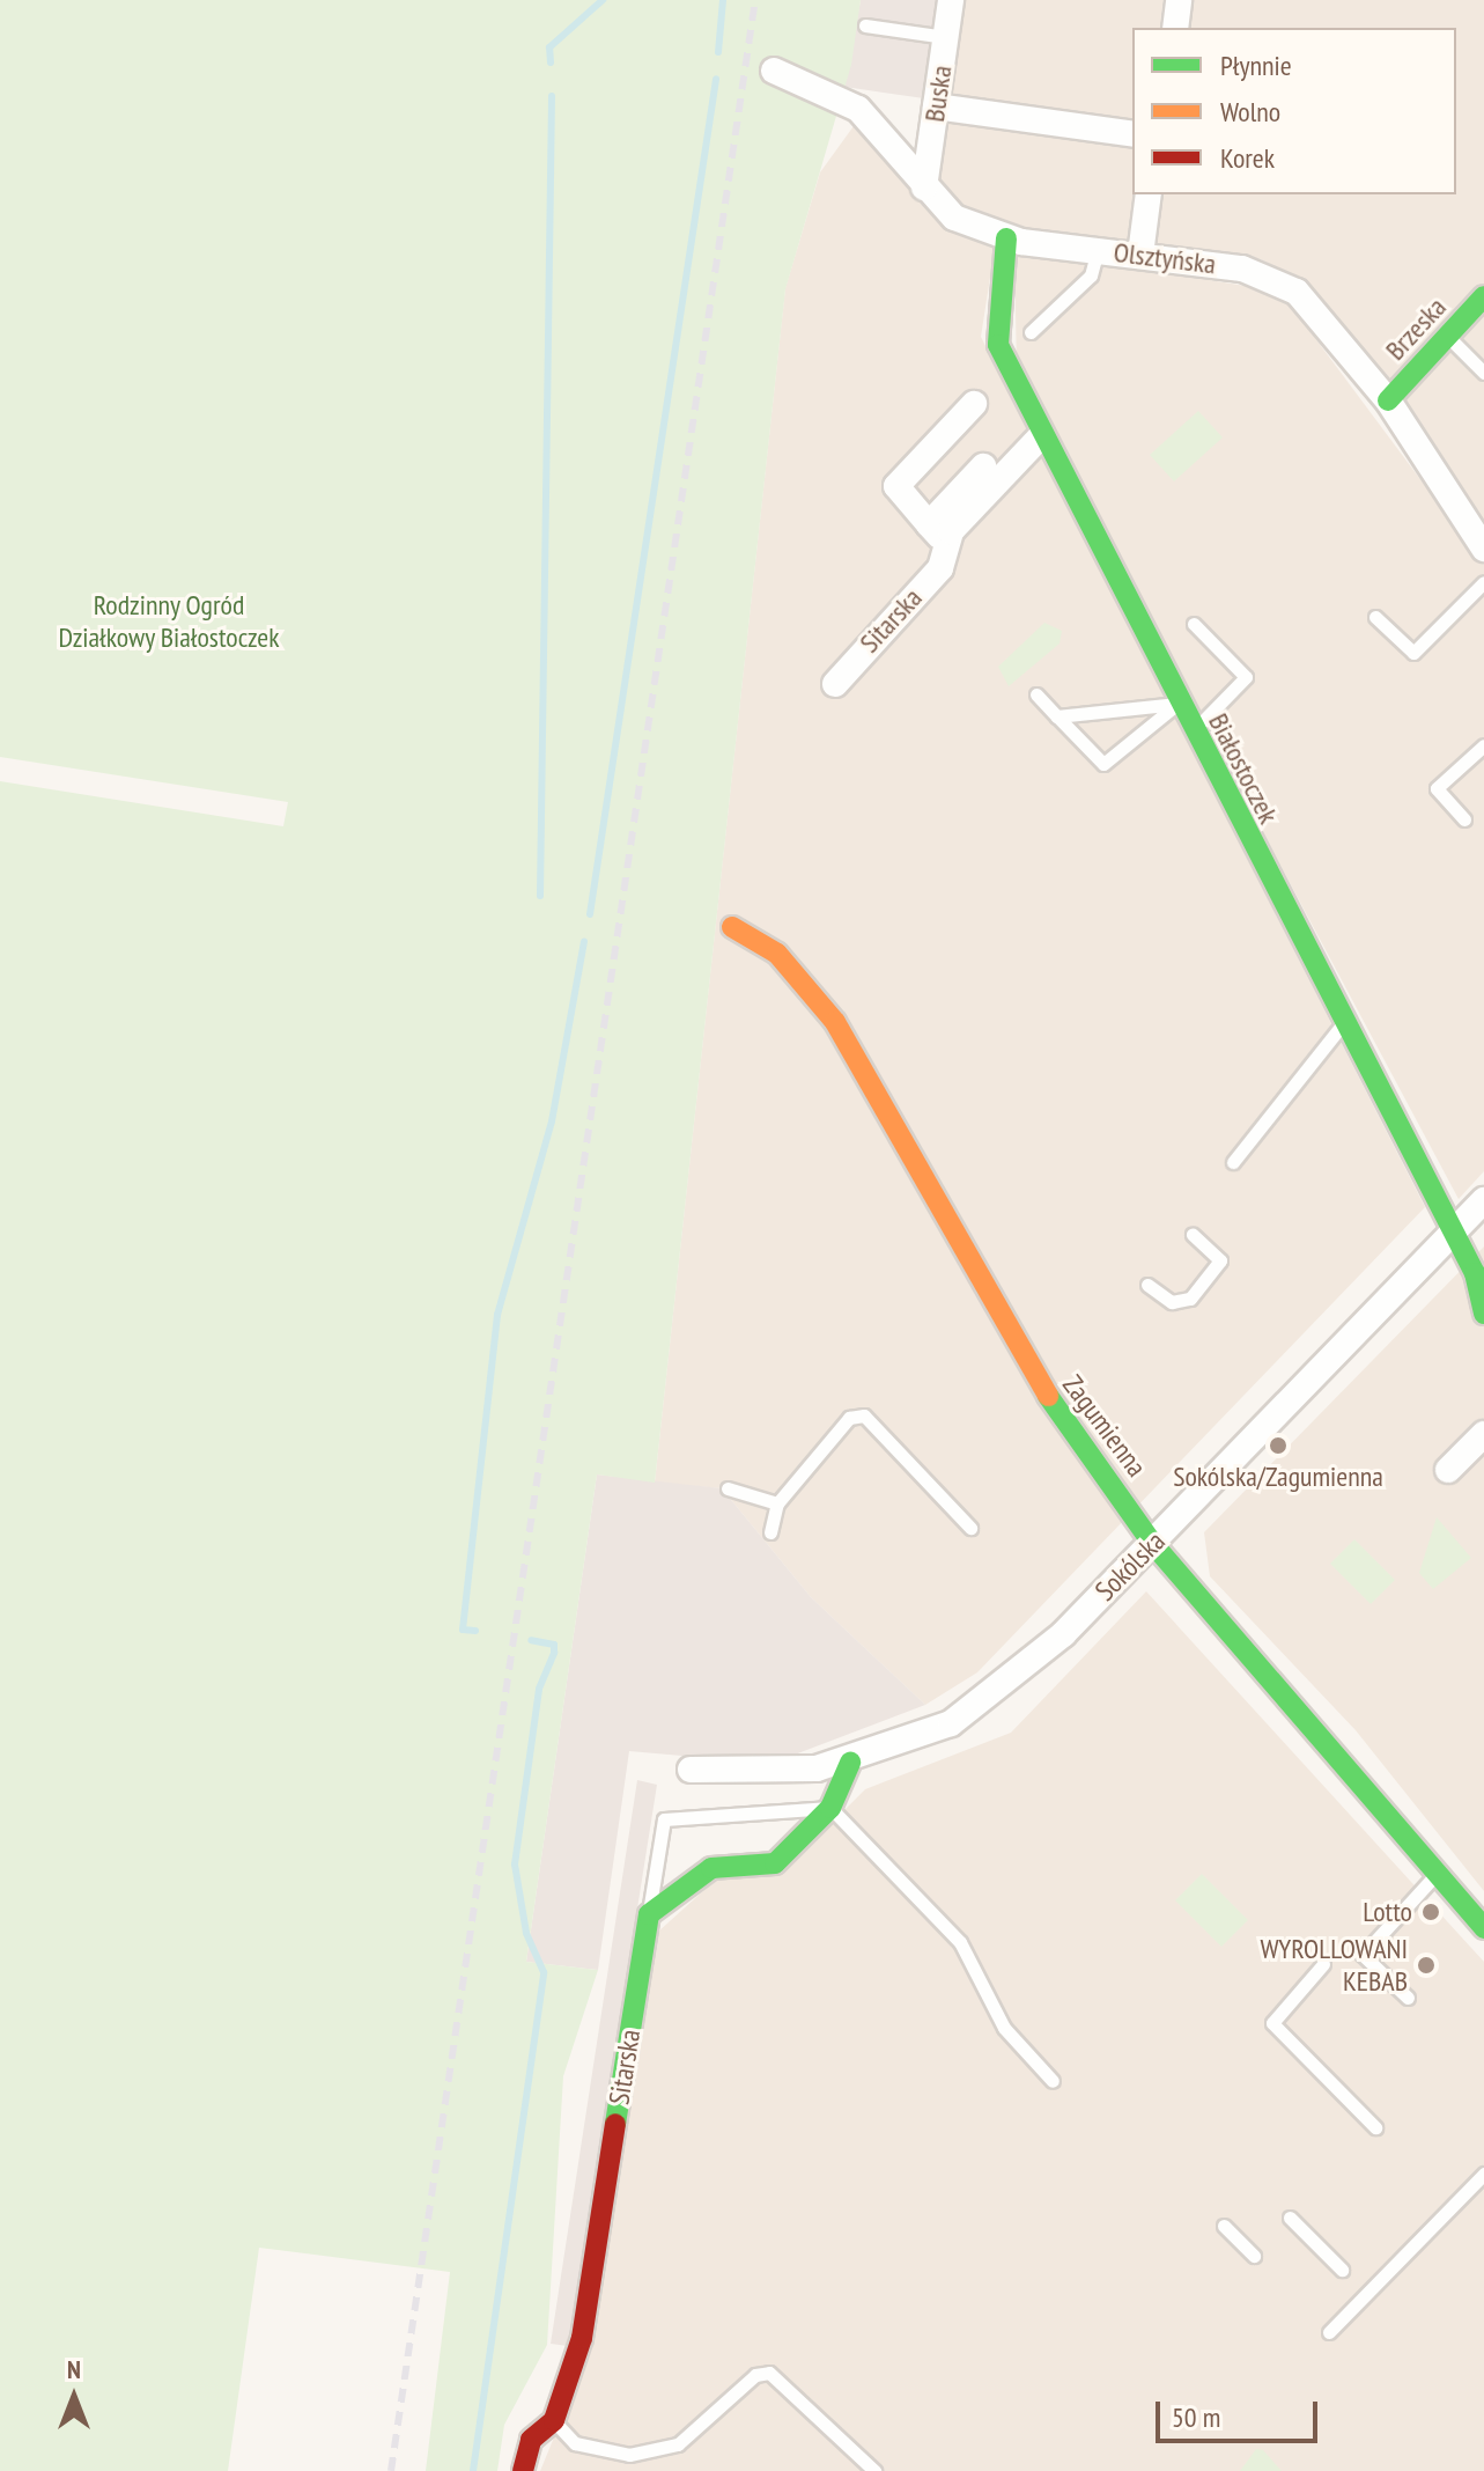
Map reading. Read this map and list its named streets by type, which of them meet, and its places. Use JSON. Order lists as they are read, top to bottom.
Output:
{
  "streets": {
    "street": [
      "Buska",
      "Olsztyńska",
      "Brzeska",
      "Sitarska",
      "Białostoczek",
      "Zagumienna",
      "Sokólska"
    ]
  },
  "crossings": [
    ["Buska", "Olsztyńska"],
    ["Olsztyńska", "Brzeska"],
    ["Olsztyńska", "Białostoczek"],
    ["Białostoczek", "Sokólska"],
    ["Zagumienna", "Sokólska"]
  ],
  "parks": ["Rodzinny Ogród Działkowy Białostoczek"],
  "places": ["Sokólska/Zagumienna", "Lotto", "WYROLLOWANI KEBAB"],
  "legend": ["Płynnie", "Wolno", "Korek"],
  "scale_bar": "50 m",
  "north": "top"
}
